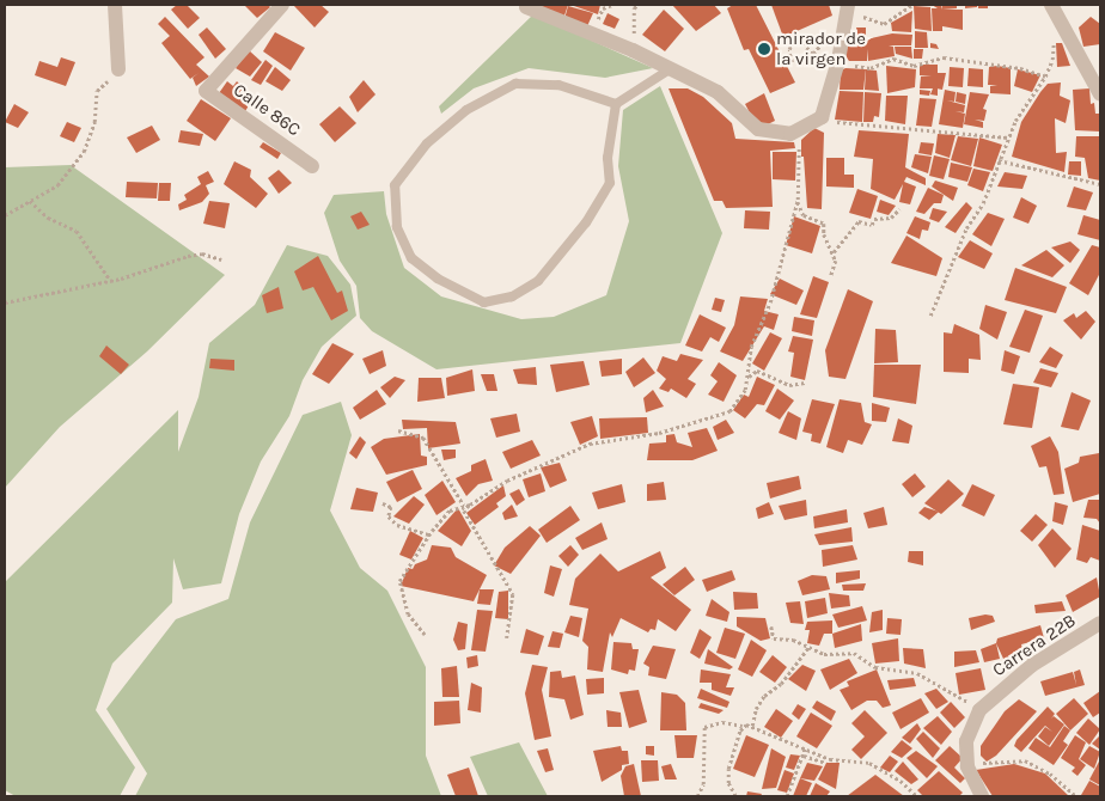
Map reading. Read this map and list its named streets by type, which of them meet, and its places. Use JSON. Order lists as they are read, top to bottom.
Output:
{
  "streets": {
    "street": ["Calle 86C", "Carrera 22B"]
  },
  "places": ["mirador de la virgen"]
}
